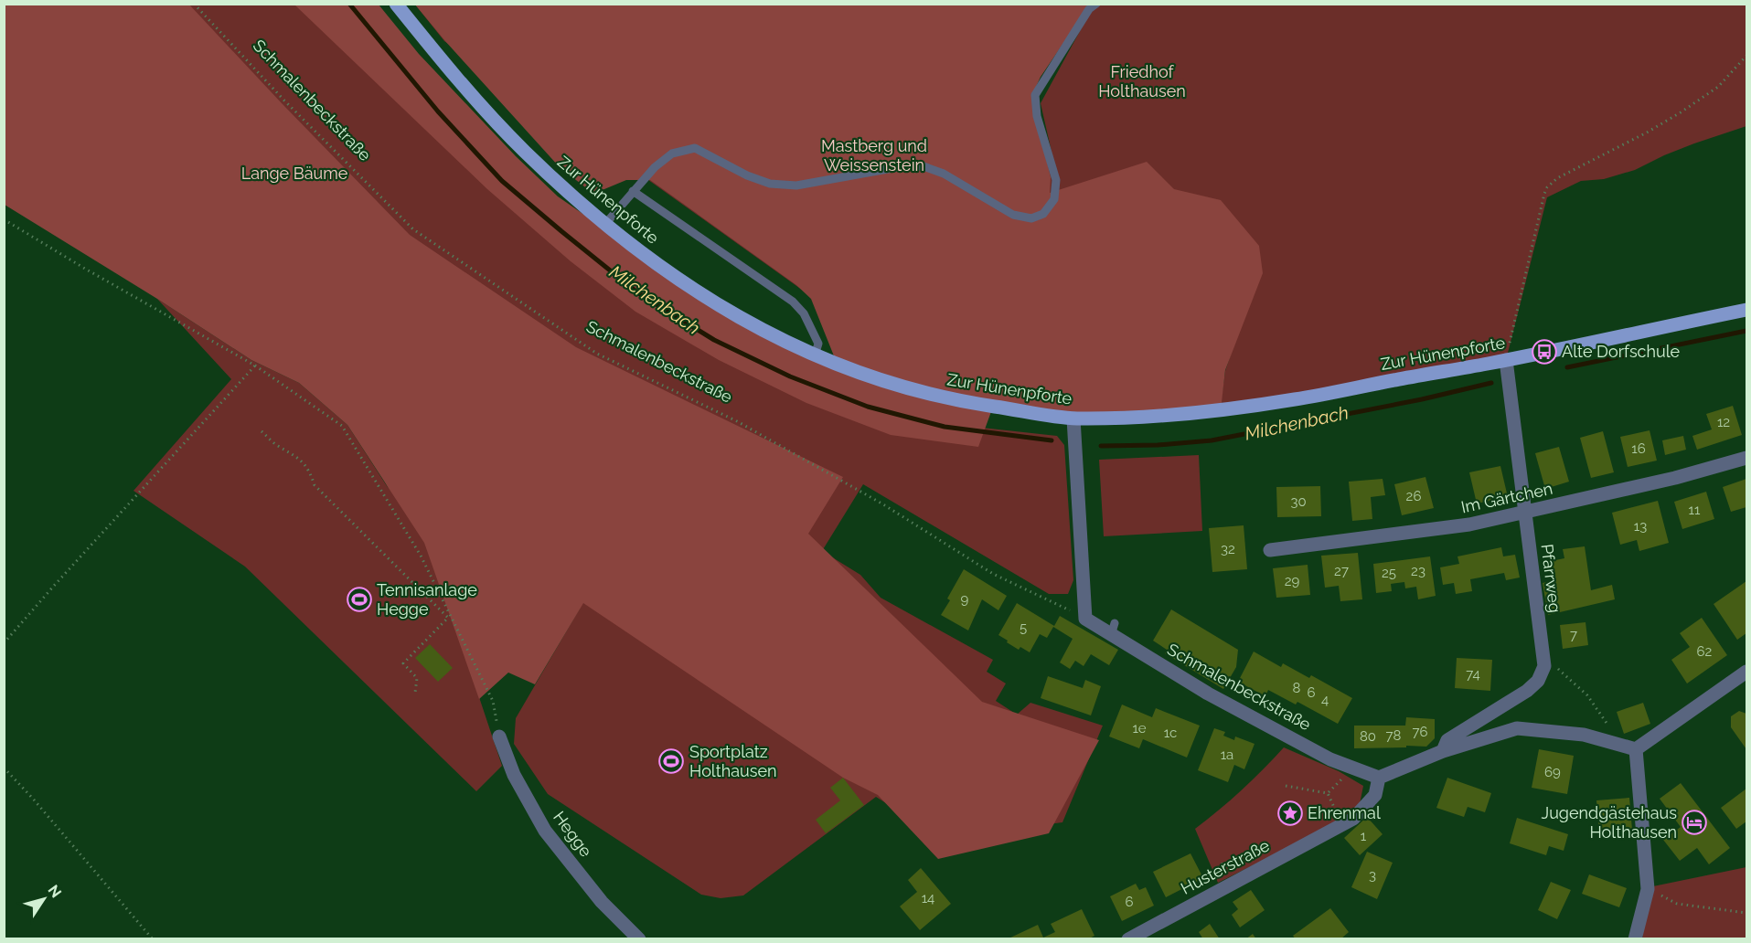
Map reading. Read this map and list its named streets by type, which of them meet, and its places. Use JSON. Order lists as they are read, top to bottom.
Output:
{
  "streets": {
    "main road": ["Zur Hünenpforte"],
    "street": [
      "Schmalenbeckstraße",
      "Im Gärtchen",
      "Pfarrweg",
      "Hegge",
      "Husterstraße"
    ]
  },
  "crossings": [
    ["Schmalenbeckstraße", "Husterstraße"],
    ["Zur Hünenpforte", "Pfarrweg"],
    ["Im Gärtchen", "Pfarrweg"]
  ],
  "water": ["Milchenbach"],
  "parks": ["Friedhof Holthausen", "Mastberg und Weissenstein", "Lange Bäume"],
  "places": {
    "bus stop": ["Alte Dorfschule"],
    "sports": ["Tennisanlage Hegge", "Sportplatz Holthausen"],
    "place": ["Ehrenmal"],
    "hotel": ["Jugendgästehaus Holthausen"]
  },
  "house_numbers": [
    "12",
    "16",
    "26",
    "30",
    "11",
    "13",
    "32",
    "27",
    "23",
    "25",
    "29",
    "9",
    "5",
    "7",
    "62",
    "74",
    "8",
    "6",
    "4",
    "1e",
    "76",
    "1c",
    "78",
    "80",
    "1a",
    "69",
    "1",
    "3",
    "14",
    "6"
  ],
  "north": "top right"
}
